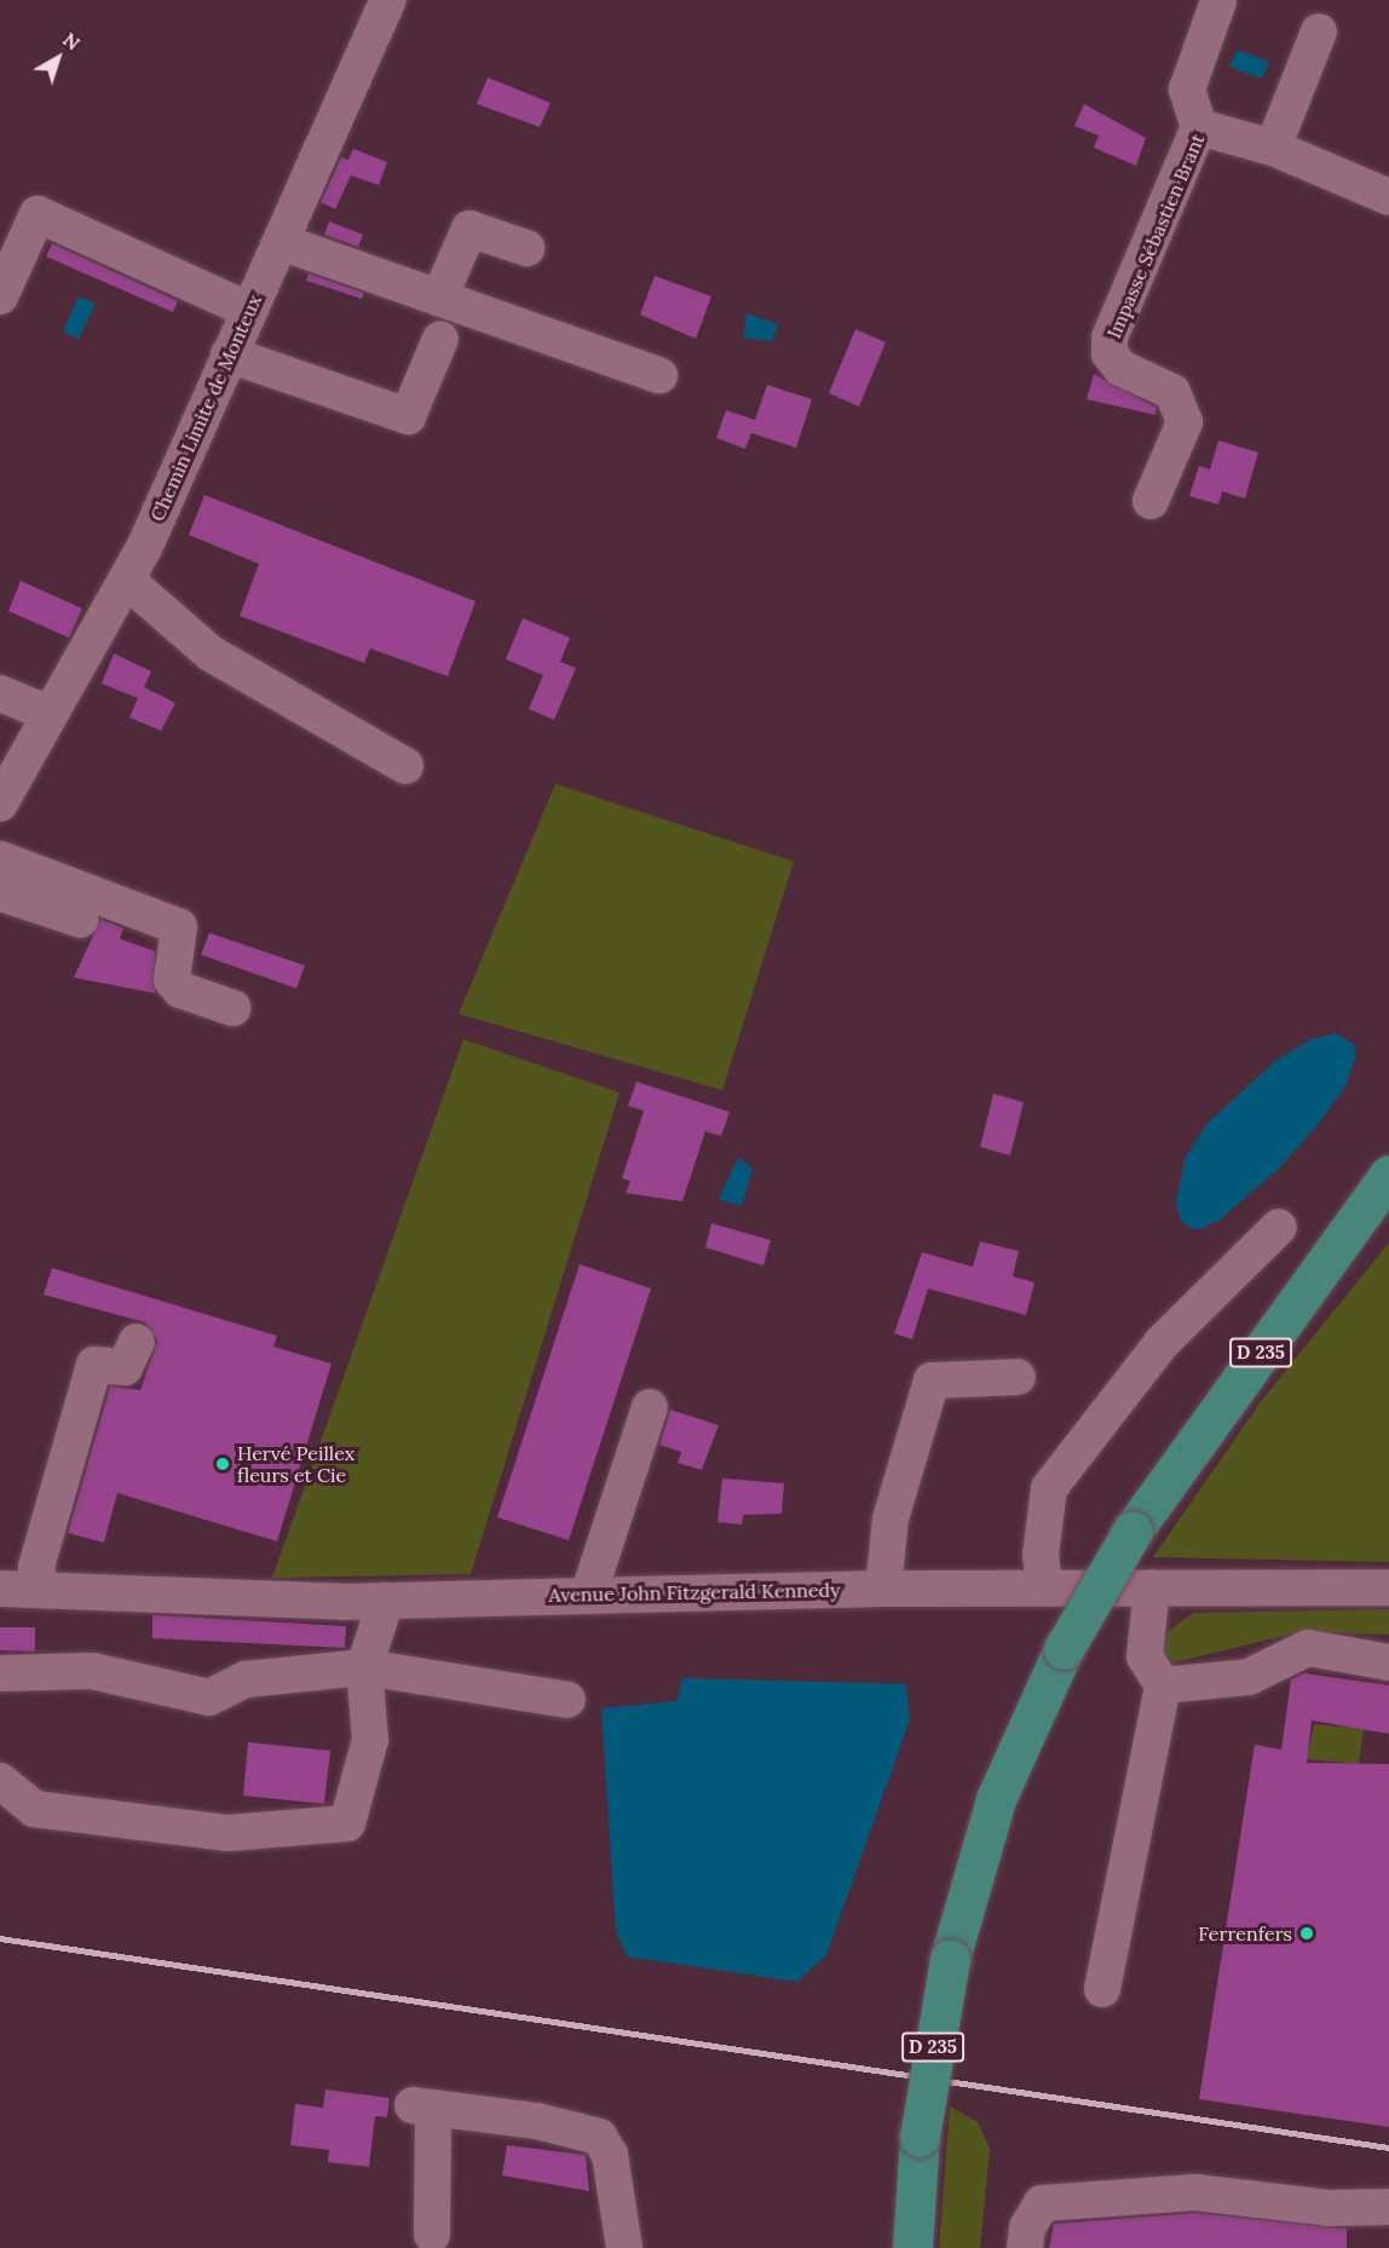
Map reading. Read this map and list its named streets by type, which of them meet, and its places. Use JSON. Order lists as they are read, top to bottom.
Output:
{
  "streets": {
    "main road": ["D 235"],
    "street": ["Impasse Sébastien Brant", "Chemin Limite de Monteux", "Avenue John Fitzgerald Kennedy"]
  },
  "places": ["Hervé Peillex fleurs et Cie", "Ferrenfers"],
  "north": "top right"
}
